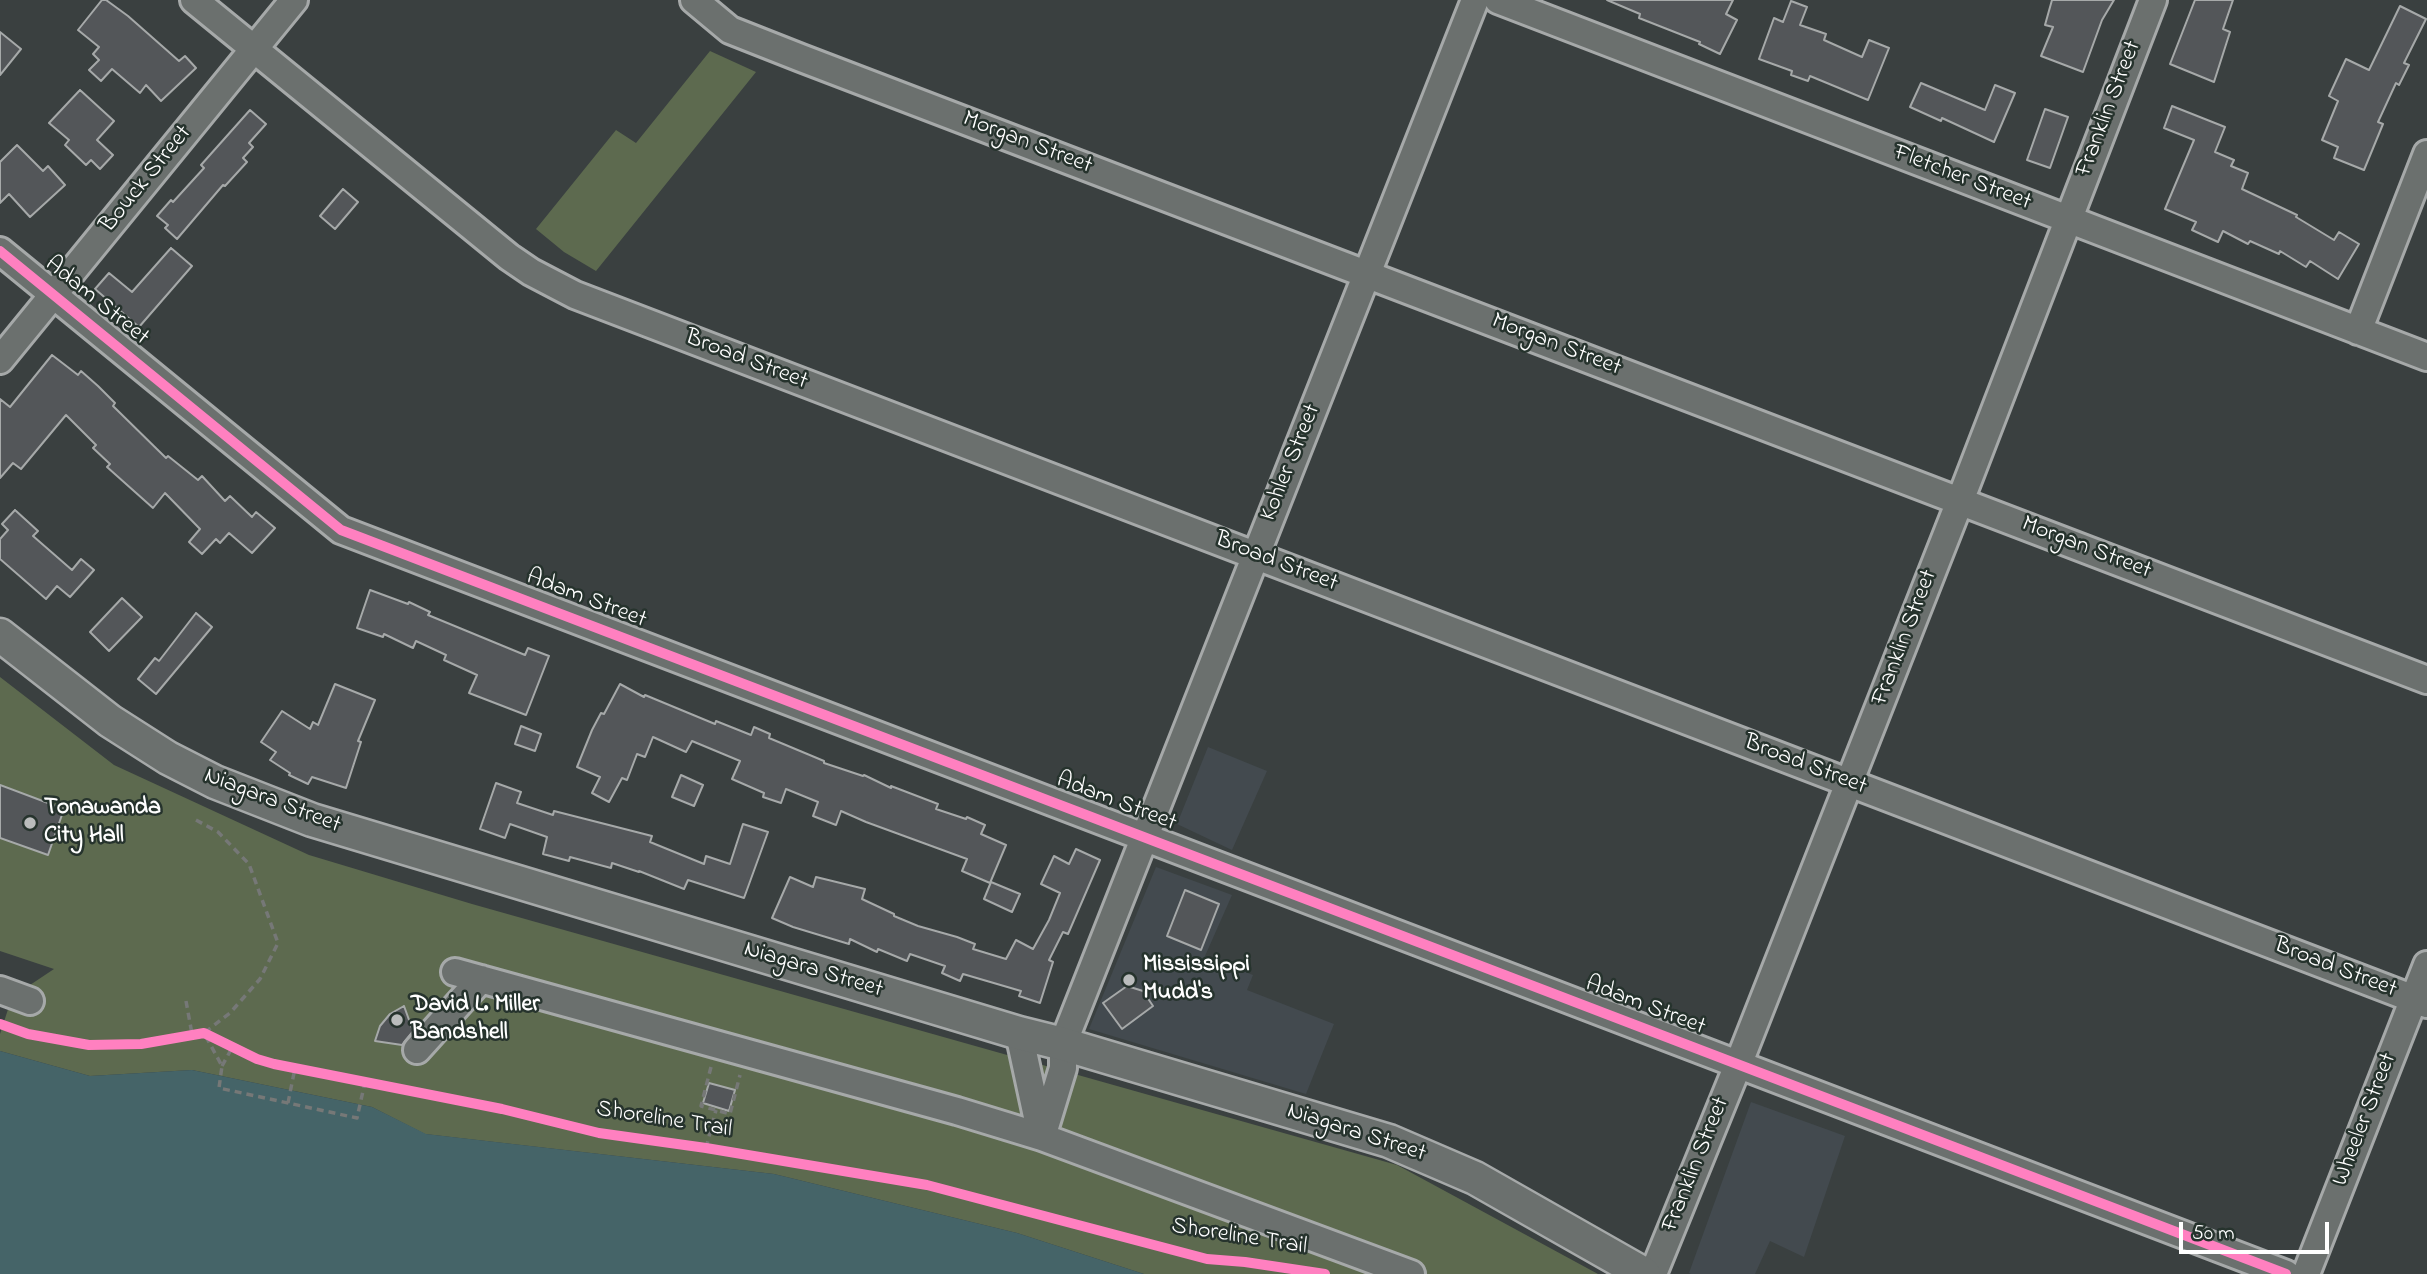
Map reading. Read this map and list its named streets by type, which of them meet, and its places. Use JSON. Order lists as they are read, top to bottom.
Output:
{
  "streets": {
    "main road": ["Niagara Street"],
    "street": [
      "Franklin Street",
      "Morgan Street",
      "Fletcher Street",
      "Bouck Street",
      "Adam Street",
      "Broad Street",
      "Kohler Street",
      "Wheeler Street"
    ],
    "cycle path": ["Shoreline Trail"]
  },
  "crossings": [
    ["Franklin Street", "Morgan Street"],
    ["Franklin Street", "Fletcher Street"],
    ["Franklin Street", "Adam Street"],
    ["Franklin Street", "Broad Street"],
    ["Morgan Street", "Kohler Street"],
    ["Bouck Street", "Adam Street"],
    ["Bouck Street", "Broad Street"],
    ["Adam Street", "Kohler Street"],
    ["Broad Street", "Kohler Street"],
    ["Broad Street", "Wheeler Street"],
    ["Kohler Street", "Niagara Street"]
  ],
  "places": ["Tonawanda City Hall", "Mississippi Mudd's", "David L. Miller Bandshell"],
  "scale_bar": "50 m"
}
